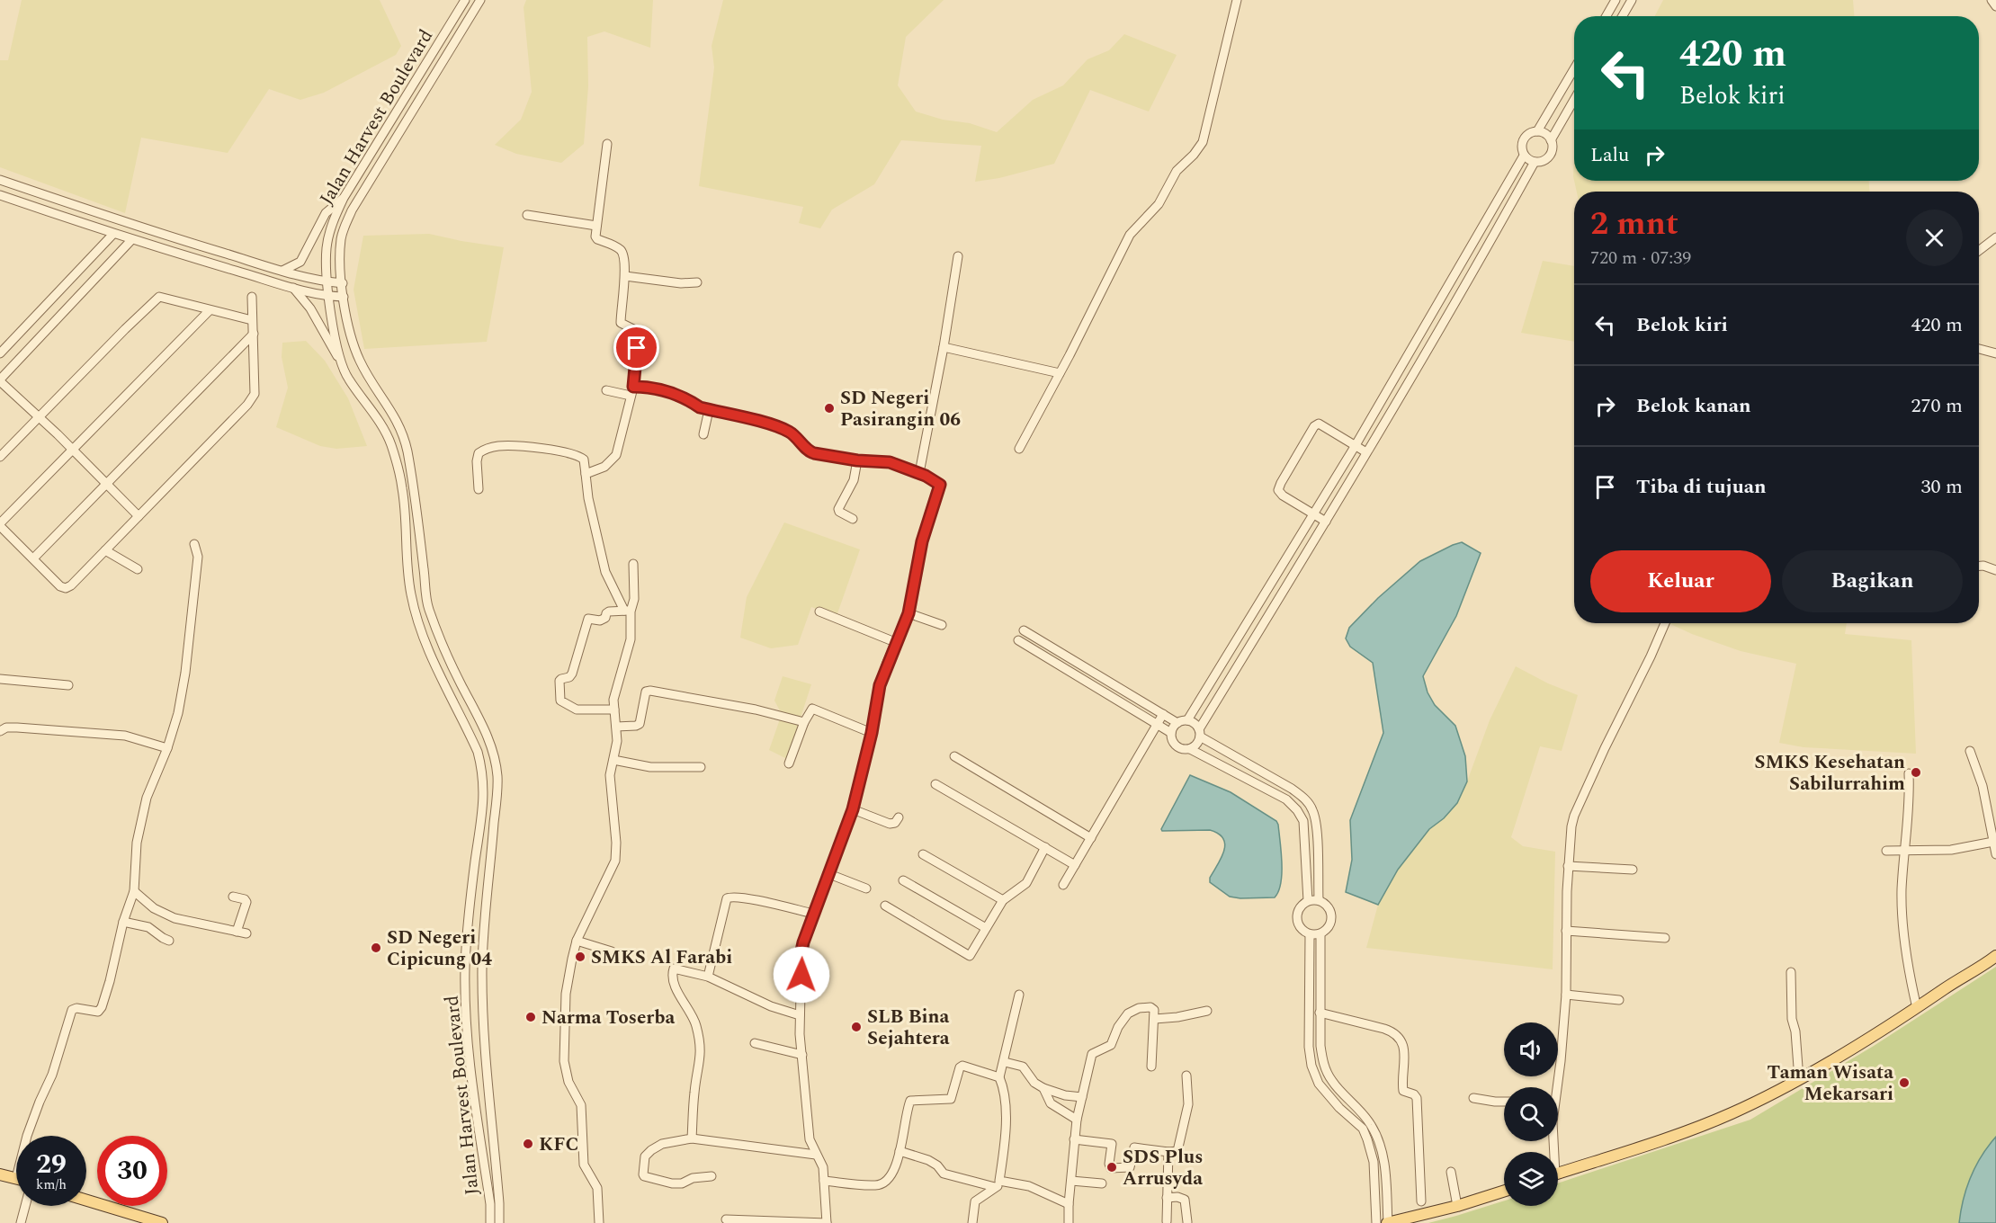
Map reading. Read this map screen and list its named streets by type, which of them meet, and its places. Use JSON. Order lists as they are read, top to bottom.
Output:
{
  "streets": {
    "street": ["Jalan Harvest Boulevard"]
  },
  "places": [
    "SD Negeri Pasirangin 06",
    "SMKS Kesehatan Sabilurrahim",
    "SD Negeri Cipicung 04",
    "SMKS Al Farabi",
    "Narma Toserba",
    "SLB Bina Sejahtera",
    "Taman Wisata Mekarsari",
    "KFC",
    "SDS Plus Arrusyda"
  ],
  "page": {
    "turn": ["420 m", "Belok kiri"],
    "then": "Lalu",
    "heading": ["2 mnt", "720 m · 07:39"],
    "list": [
      {
        "name": "Belok kiri",
        "value": "420 m"
      },
      {
        "name": "Belok kanan",
        "value": "270 m"
      },
      {
        "name": "Tiba di tujuan",
        "value": "30 m"
      }
    ],
    "buttons": ["Keluar", "Bagikan"],
    "speed": "29 km/h",
    "limit": "30"
  }
}
